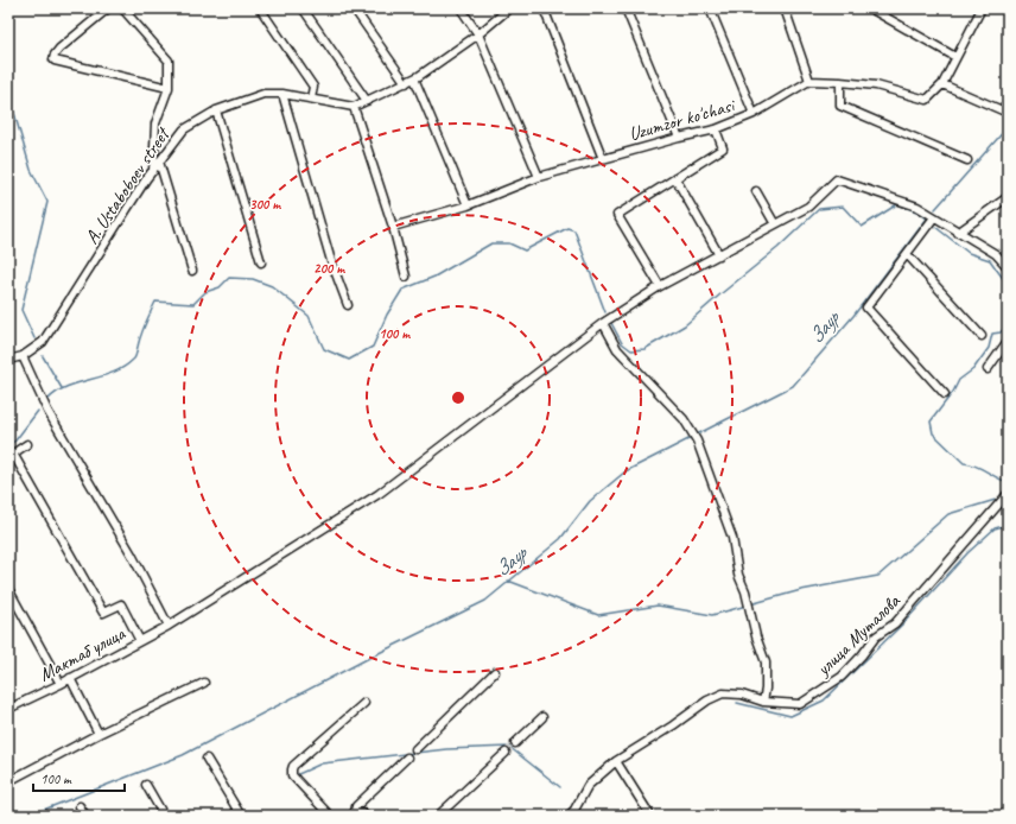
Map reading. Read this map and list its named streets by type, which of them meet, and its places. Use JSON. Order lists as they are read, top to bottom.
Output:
{
  "streets": {
    "street": [
      "Uzumzor ko'chasi",
      "A. Ustaboboev street",
      "улица Муталова",
      "Мактаб улица"
    ]
  },
  "water": ["Заур"],
  "scale_bar": "100 m",
  "rings": ["300 m", "200 m", "100 m"]
}
